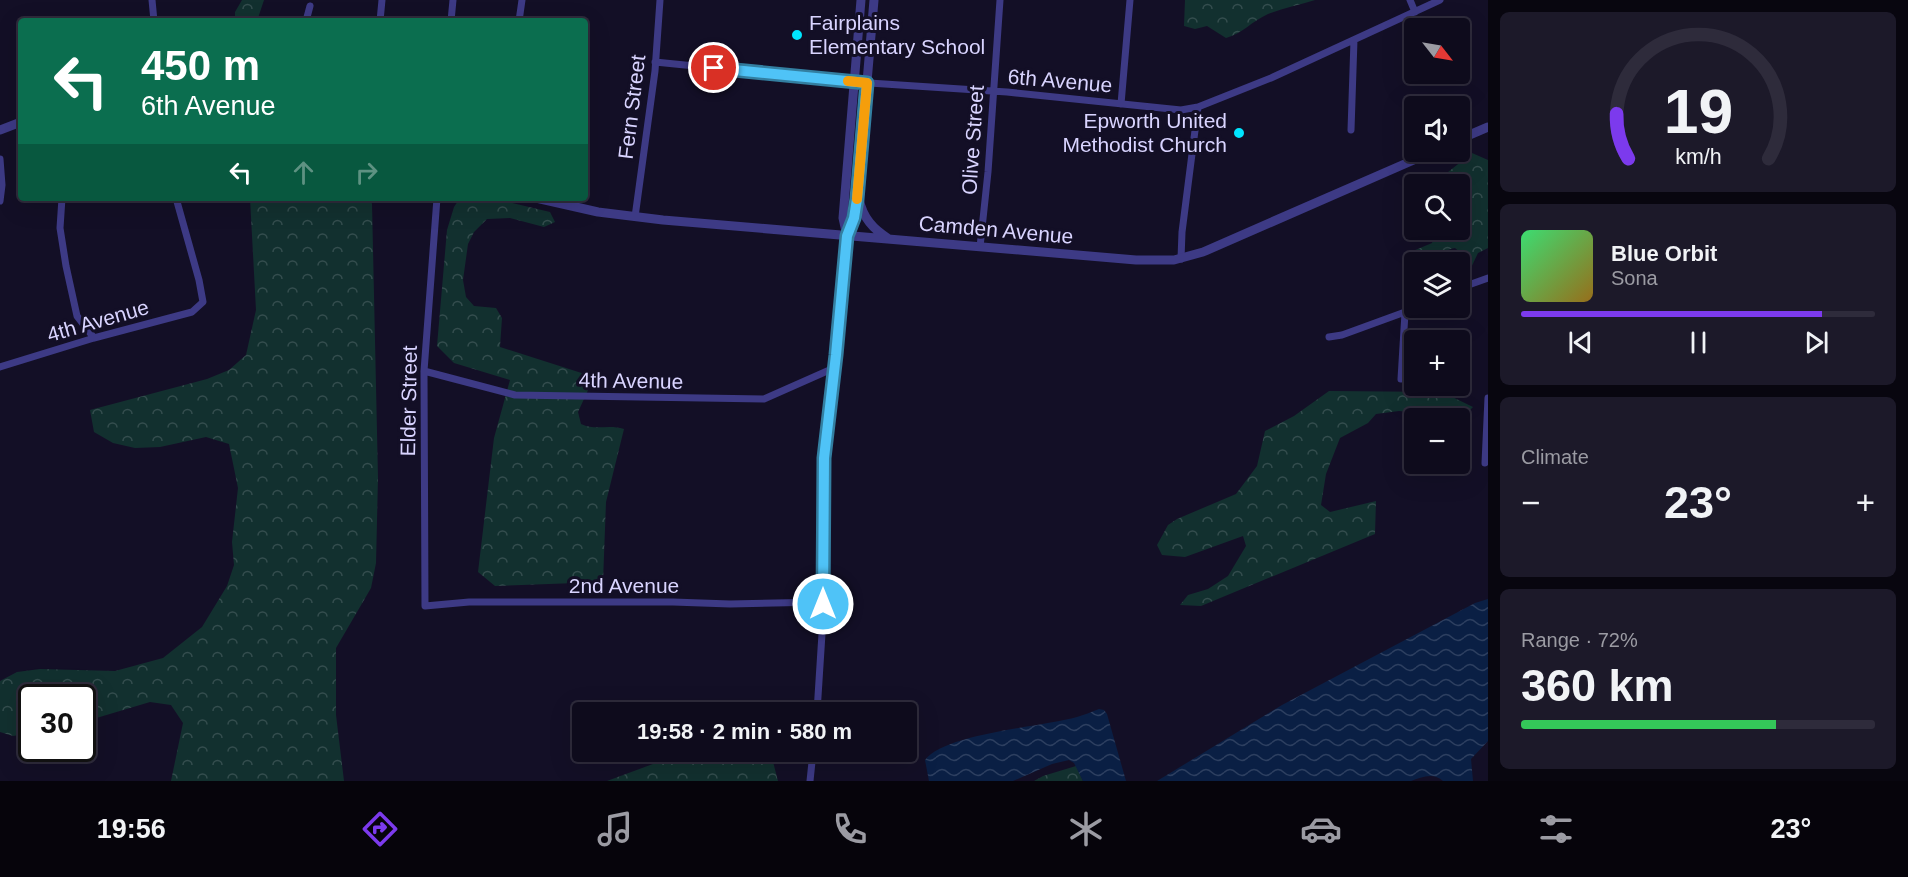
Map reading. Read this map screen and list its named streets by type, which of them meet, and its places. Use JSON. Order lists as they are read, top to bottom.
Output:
{
  "streets": {
    "street": [
      "6th Avenue",
      "Fern Street",
      "Olive Street",
      "Camden Avenue",
      "4th Avenue",
      "Elder Street",
      "2nd Avenue"
    ]
  },
  "crossings": [
    ["6th Avenue", "Fern Street"],
    ["6th Avenue", "Olive Street"],
    ["Fern Street", "Camden Avenue"],
    ["Olive Street", "Camden Avenue"],
    ["4th Avenue", "Elder Street"],
    ["Elder Street", "2nd Avenue"]
  ],
  "places": ["Fairplains Elementary School", "Epworth United Methodist Church"],
  "north": "bottom right",
  "page": {
    "map_buttons": ["+", "−"],
    "turn": ["450 m", "6th Avenue"],
    "song": ["Blue Orbit", "Sona"],
    "tile": [
      "Climate",
      ["Range · 72%", "360 km"]
    ],
    "heat": ["−", "23°", "+"],
    "limit": "30",
    "trip": "19:58 · 2 min · 580 m",
    "tabs": ["19:56", "23°"],
    "gauge": ["19", "km/h"]
  }
}
